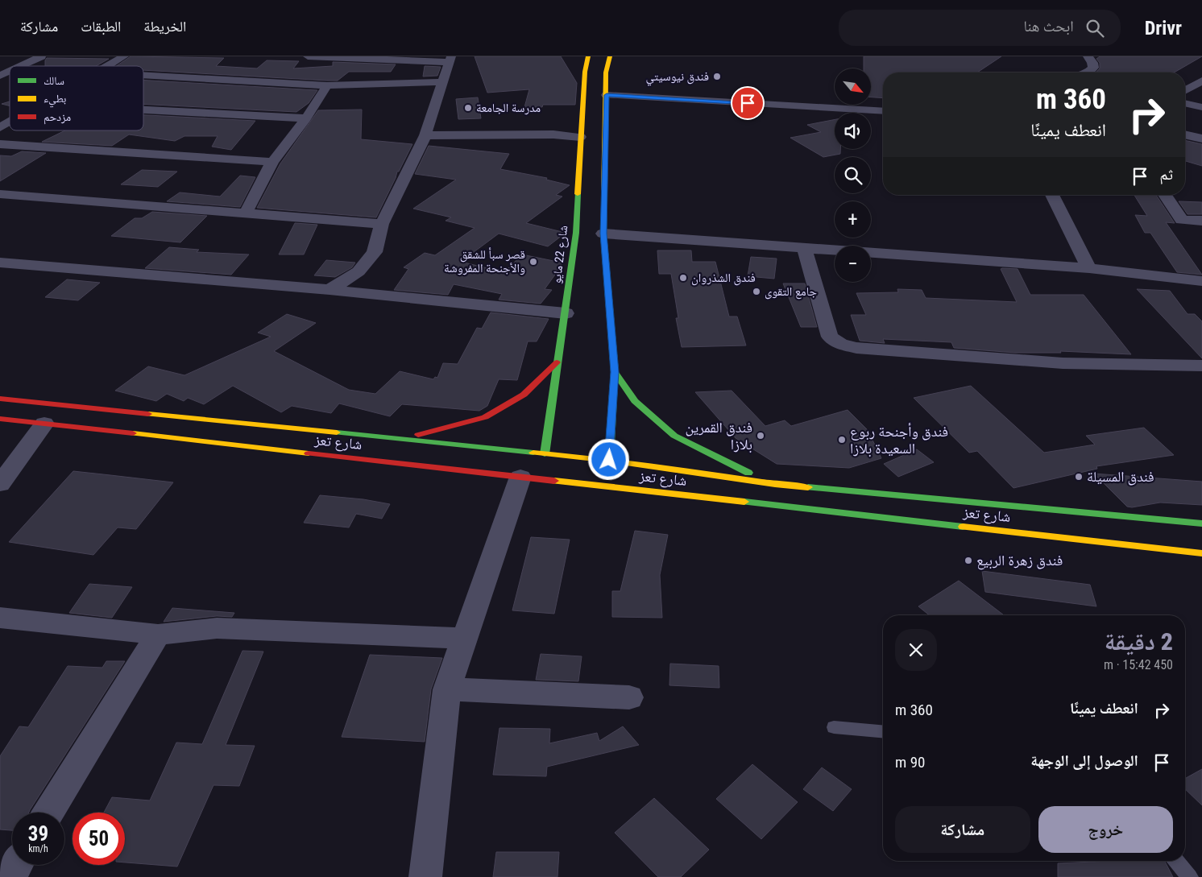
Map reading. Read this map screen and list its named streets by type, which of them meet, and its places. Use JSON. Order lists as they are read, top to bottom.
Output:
{
  "streets": {
    "main road": ["شارع 22 مايو", "شارع تعز"]
  },
  "crossings": [
    ["شارع 22 مايو", "شارع تعز"]
  ],
  "places": [
    "فندق نيوسيتي",
    "مدرسة الجامعة",
    "قصر سبأ للشقق والأجنحة المفروشة",
    "فندق الشذروان",
    "جامع التقوى",
    "فندق القمرين بلازا",
    "فندق وأجنحة ربوع السعيدة بلازا",
    "فندق المسيلة",
    "فندق زهرة الربيع"
  ],
  "legend": ["سالك", "بطيء", "مزدحم"],
  "north": "bottom right",
  "page": {
    "header": "Drivr",
    "search": "ابحث هنا",
    "nav": ["الخريطة", "الطبقات", "مشاركة"],
    "map_buttons": ["+", "−"],
    "turn": ["360 m", "انعطف يمينًا"],
    "then": "ثم",
    "heading": ["2 دقيقة", "450 m · 15:42"],
    "list": [
      {
        "name": "انعطف يمينًا",
        "value": "360 m"
      },
      {
        "name": "الوصول إلى الوجهة",
        "value": "90 m"
      }
    ],
    "buttons": ["خروج", "مشاركة"],
    "speed": "39 km/h",
    "limit": "50"
  }
}
